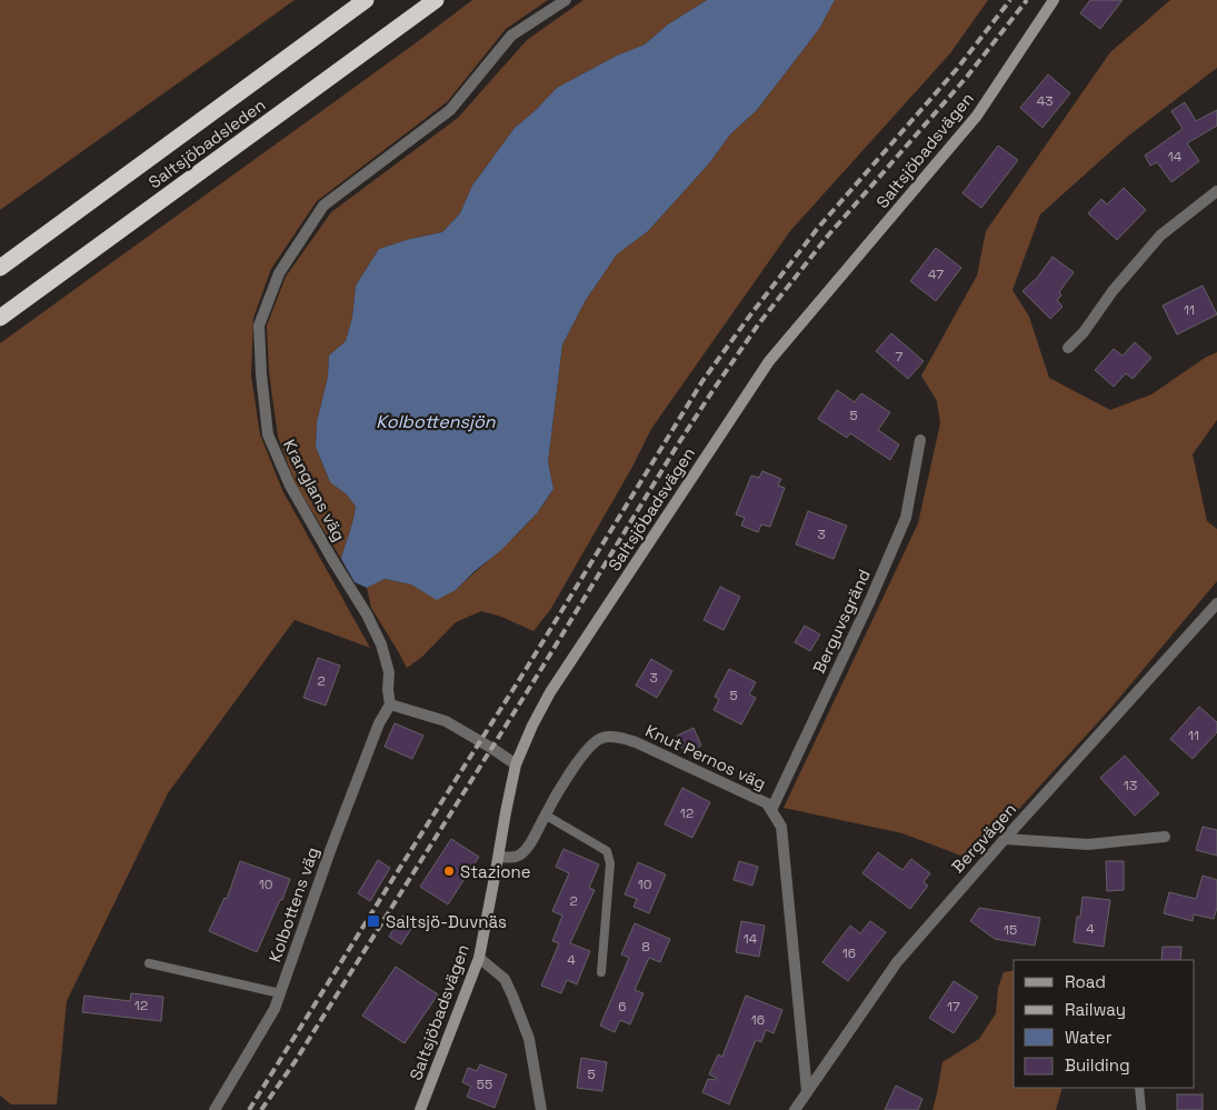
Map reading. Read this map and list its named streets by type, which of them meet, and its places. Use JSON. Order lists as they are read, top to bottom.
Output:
{
  "streets": {
    "highway": ["Saltsjöbadsleden"],
    "street": [
      "Saltsjöbadsvägen",
      "Kranglans väg",
      "Berguvsgränd",
      "Knut Pernos väg",
      "Bergvägen",
      "Kolbottens väg"
    ]
  },
  "crossings": [
    ["Saltsjöbadsvägen", "Knut Pernos väg"],
    ["Kranglans väg", "Kolbottens väg"],
    ["Berguvsgränd", "Knut Pernos väg"],
    ["Knut Pernos väg", "Bergvägen"]
  ],
  "water": ["Kolbottensjön"],
  "places": {
    "other": ["Stazione"],
    "transit": ["Saltsjö-Duvnäs"]
  },
  "house_numbers": [
    "43",
    "14",
    "47",
    "11",
    "7",
    "5",
    "3",
    "3",
    "2",
    "5",
    "11",
    "13",
    "12",
    "10",
    "10",
    "2",
    "4",
    "15",
    "14",
    "8",
    "16",
    "4",
    "12",
    "6",
    "17",
    "16",
    "5",
    "55"
  ],
  "legend": [
    "Road",
    "Railway",
    "Water",
    "Building"
  ]
}
